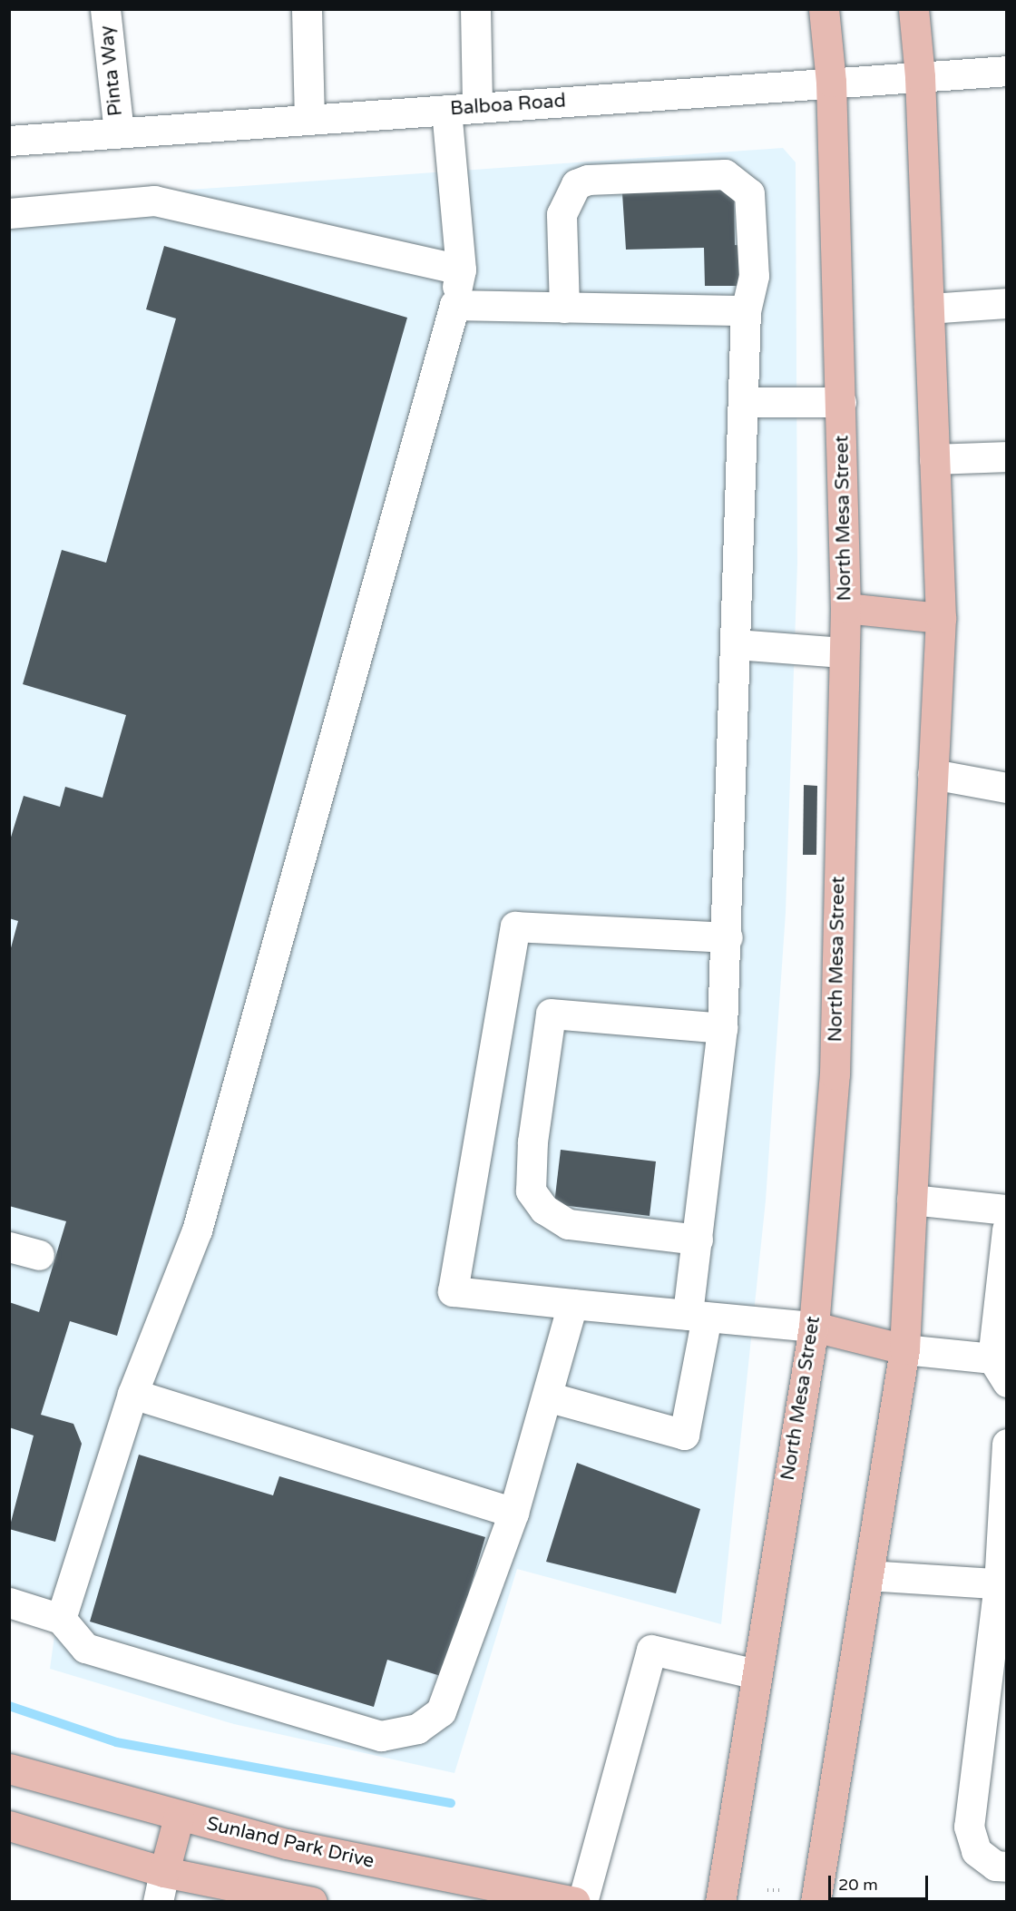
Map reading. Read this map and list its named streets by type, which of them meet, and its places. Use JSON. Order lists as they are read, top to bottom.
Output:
{
  "streets": {
    "main road": ["North Mesa Street", "Sunland Park Drive"],
    "street": ["Pinta Way", "Balboa Road"]
  },
  "crossings": [
    ["Pinta Way", "Balboa Road"],
    ["Balboa Road", "North Mesa Street"]
  ],
  "scale_bar": "20 m"
}
